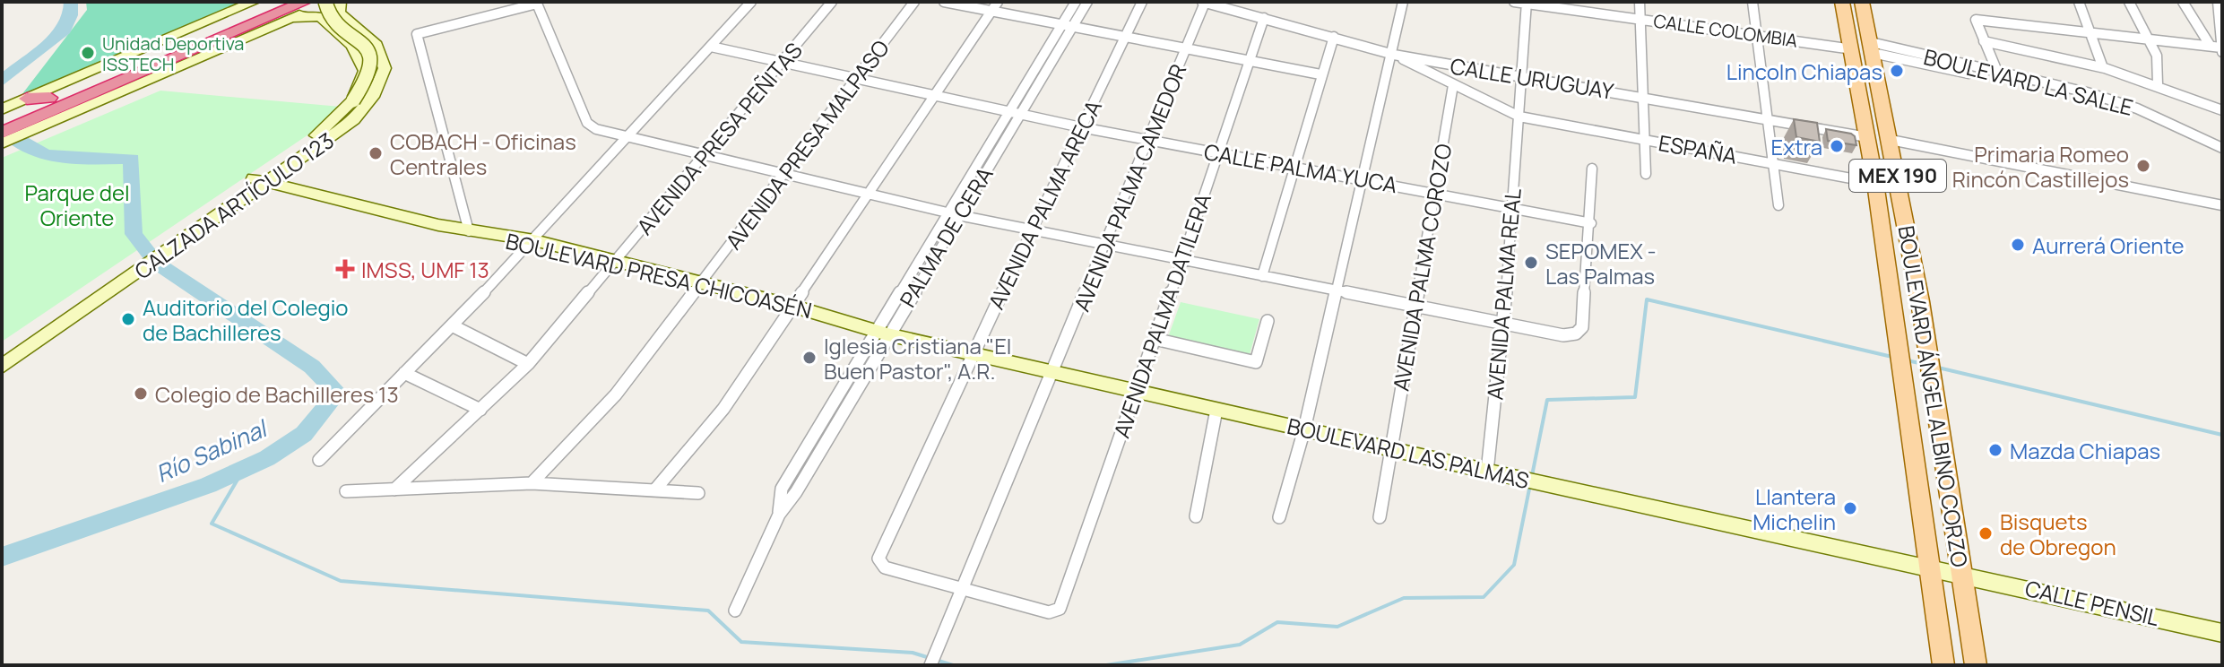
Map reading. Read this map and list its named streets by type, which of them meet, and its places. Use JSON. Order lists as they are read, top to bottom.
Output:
{
  "streets": {
    "main road": [
      "MEX 190",
      "CALZADA ARTÍCULO 123",
      "BOULEVARD PRESA CHICOASÉN",
      "BOULEVARD ÁNGEL ALBINO CORZO",
      "BOULEVARD LAS PALMAS",
      "CALLE PENSIL"
    ],
    "street": [
      "CALLE COLOMBIA",
      "CALLE URUGUAY",
      "BOULEVARD LA SALLE",
      "AVENIDA PRESA PEÑITAS",
      "AVENIDA PRESA MALPASO",
      "ESPAÑA",
      "CALLE PALMA YUCA",
      "AVENIDA PALMA CAMEDOR",
      "AVENIDA PALMA ARECA",
      "PALMA DE CERA",
      "AVENIDA PALMA COROZO",
      "AVENIDA PALMA REAL",
      "AVENIDA PALMA DATILERA"
    ]
  },
  "crossings": [
    ["CALLE COLOMBIA", "AVENIDA PALMA REAL"],
    ["CALLE COLOMBIA", "BOULEVARD ÁNGEL ALBINO CORZO"],
    ["CALLE URUGUAY", "ESPAÑA"],
    ["CALLE URUGUAY", "AVENIDA PALMA CAMEDOR"],
    ["CALLE URUGUAY", "AVENIDA PALMA REAL"],
    ["CALLE URUGUAY", "AVENIDA PALMA DATILERA"],
    ["CALLE URUGUAY", "BOULEVARD ÁNGEL ALBINO CORZO"],
    ["BOULEVARD LA SALLE", "BOULEVARD ÁNGEL ALBINO CORZO"],
    ["AVENIDA PRESA PEÑITAS", "CALLE PALMA YUCA"],
    ["AVENIDA PRESA PEÑITAS", "BOULEVARD PRESA CHICOASÉN"],
    ["AVENIDA PRESA MALPASO", "CALLE PALMA YUCA"],
    ["AVENIDA PRESA MALPASO", "BOULEVARD PRESA CHICOASÉN"],
    ["ESPAÑA", "AVENIDA PALMA COROZO"],
    ["ESPAÑA", "AVENIDA PALMA REAL"],
    ["ESPAÑA", "BOULEVARD ÁNGEL ALBINO CORZO"],
    ["CALLE PALMA YUCA", "AVENIDA PALMA CAMEDOR"],
    ["CALLE PALMA YUCA", "AVENIDA PALMA ARECA"],
    ["CALLE PALMA YUCA", "PALMA DE CERA"],
    ["CALLE PALMA YUCA", "AVENIDA PALMA COROZO"],
    ["CALLE PALMA YUCA", "AVENIDA PALMA REAL"],
    ["CALLE PALMA YUCA", "AVENIDA PALMA DATILERA"],
    ["AVENIDA PALMA CAMEDOR", "AVENIDA PALMA ARECA"],
    ["AVENIDA PALMA CAMEDOR", "AVENIDA PALMA DATILERA"],
    ["AVENIDA PALMA CAMEDOR", "BOULEVARD LAS PALMAS"],
    ["AVENIDA PALMA ARECA", "AVENIDA PALMA DATILERA"],
    ["AVENIDA PALMA ARECA", "BOULEVARD LAS PALMAS"],
    ["CALZADA ARTÍCULO 123", "BOULEVARD PRESA CHICOASÉN"],
    ["PALMA DE CERA", "BOULEVARD PRESA CHICOASÉN"],
    ["PALMA DE CERA", "BOULEVARD LAS PALMAS"],
    ["AVENIDA PALMA COROZO", "BOULEVARD LAS PALMAS"],
    ["BOULEVARD PRESA CHICOASÉN", "BOULEVARD LAS PALMAS"],
    ["AVENIDA PALMA REAL", "BOULEVARD LAS PALMAS"],
    ["AVENIDA PALMA DATILERA", "BOULEVARD LAS PALMAS"],
    ["BOULEVARD ÁNGEL ALBINO CORZO", "BOULEVARD LAS PALMAS"],
    ["BOULEVARD ÁNGEL ALBINO CORZO", "CALLE PENSIL"],
    ["BOULEVARD LAS PALMAS", "CALLE PENSIL"]
  ],
  "water": ["Río Sabinal"],
  "parks": ["Parque del Oriente"],
  "places": {
    "other": [
      "Unidad Deportiva ISSTECH",
      "Lincoln Chiapas",
      "Extra",
      "COBACH - Oficinas Centrales",
      "Primaria Romeo Rincón Castillejos",
      "Aurrerá Oriente",
      "SEPOMEX - Las Palmas",
      "Auditorio del Colegio de Bachilleres",
      "Iglesia Cristiana \"El Buen Pastor\", A.R.",
      "Colegio de Bachilleres 13",
      "Mazda Chiapas",
      "Llantera Michelin",
      "Bisquets de Obregon"
    ],
    "health": ["IMSS, UMF 13"]
  }
}
